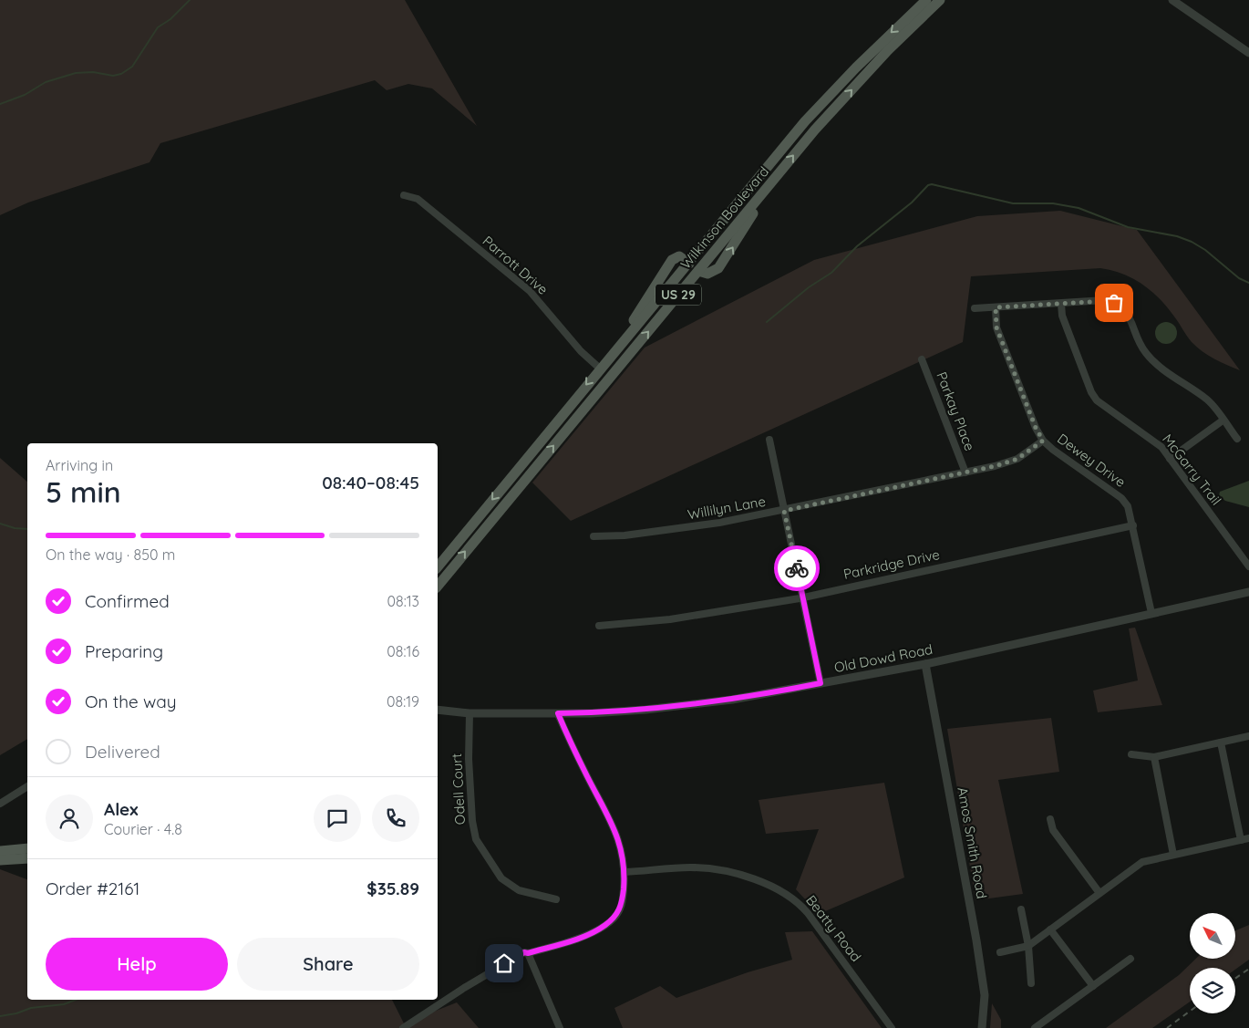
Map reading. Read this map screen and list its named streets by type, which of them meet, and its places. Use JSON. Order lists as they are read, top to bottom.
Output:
{
  "streets": {
    "main road": ["Wilkinson Boulevard", "US 29"],
    "street": [
      "Parrott Drive",
      "Parkay Place",
      "Dewey Drive",
      "McGarry Trail",
      "Willilyn Lane",
      "Parkridge Drive",
      "Old Dowd Road",
      "Odell Court",
      "Amos Smith Road",
      "Beatty Road"
    ]
  },
  "crossings": [
    ["Wilkinson Boulevard", "Parrott Drive"],
    ["Parkay Place", "Willilyn Lane"],
    ["Dewey Drive", "Willilyn Lane"],
    ["Dewey Drive", "Parkridge Drive"],
    ["Dewey Drive", "Old Dowd Road"],
    ["Old Dowd Road", "Odell Court"],
    ["Old Dowd Road", "Amos Smith Road"]
  ],
  "north": "top left",
  "page": {
    "heading": ["5 min", "Arriving in", "08:40–08:45"],
    "panel": [
      "Alex",
      "Courier · 4.8",
      "Order #2161",
      "$35.89"
    ],
    "bar": "On the way · 850 m",
    "list": [
      ["Confirmed", "08:13"],
      ["Preparing", "08:16"],
      ["On the way", "08:19"],
      "Delivered"
    ],
    "buttons": ["Help", "Share"]
  }
}
